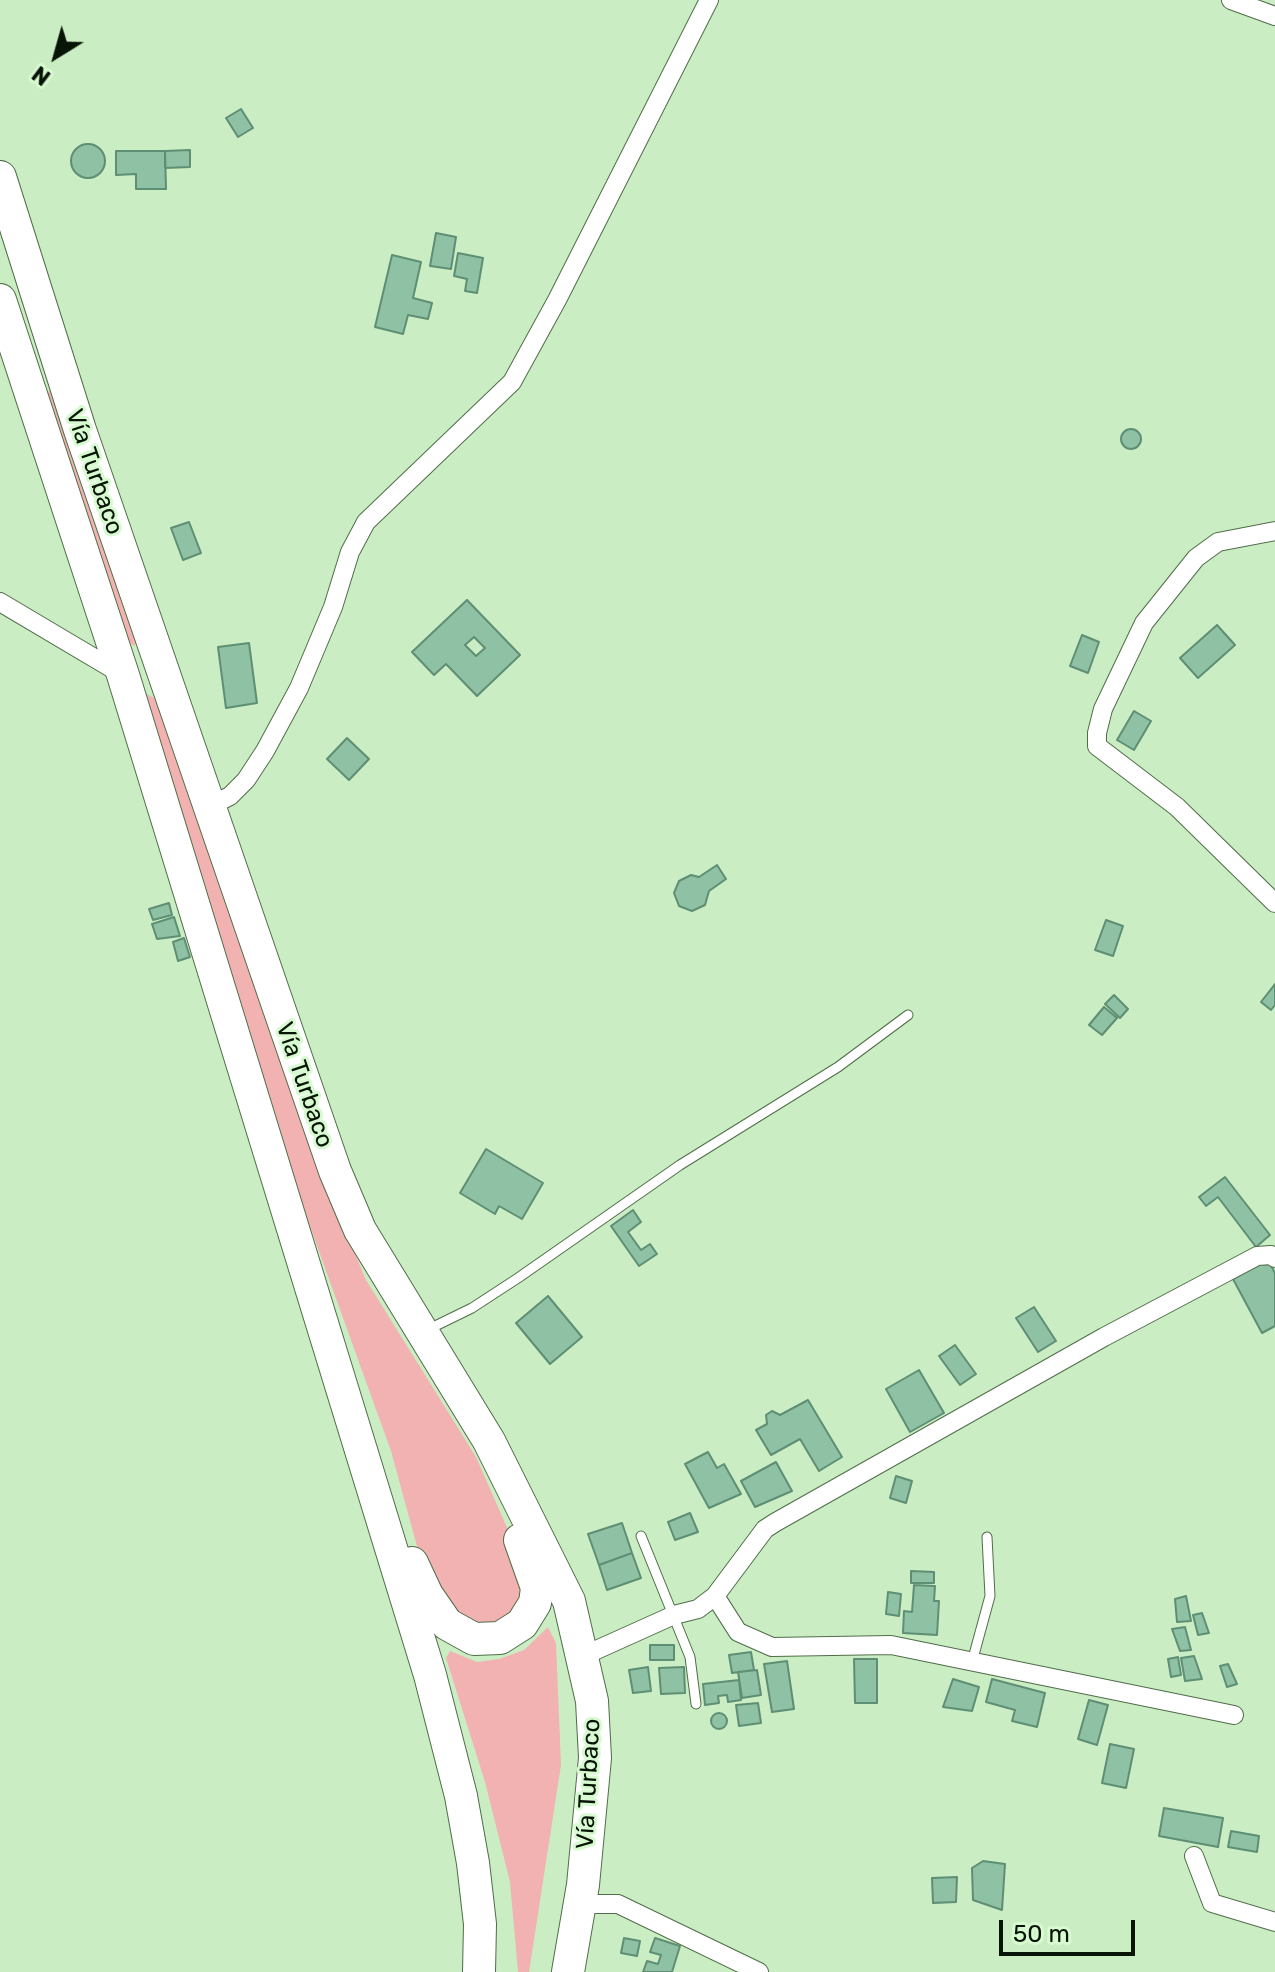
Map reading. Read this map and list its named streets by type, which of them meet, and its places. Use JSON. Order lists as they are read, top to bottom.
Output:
{
  "streets": {
    "highway": ["Vía Turbaco"]
  },
  "scale_bar": "50 m",
  "north": "bottom left"
}
